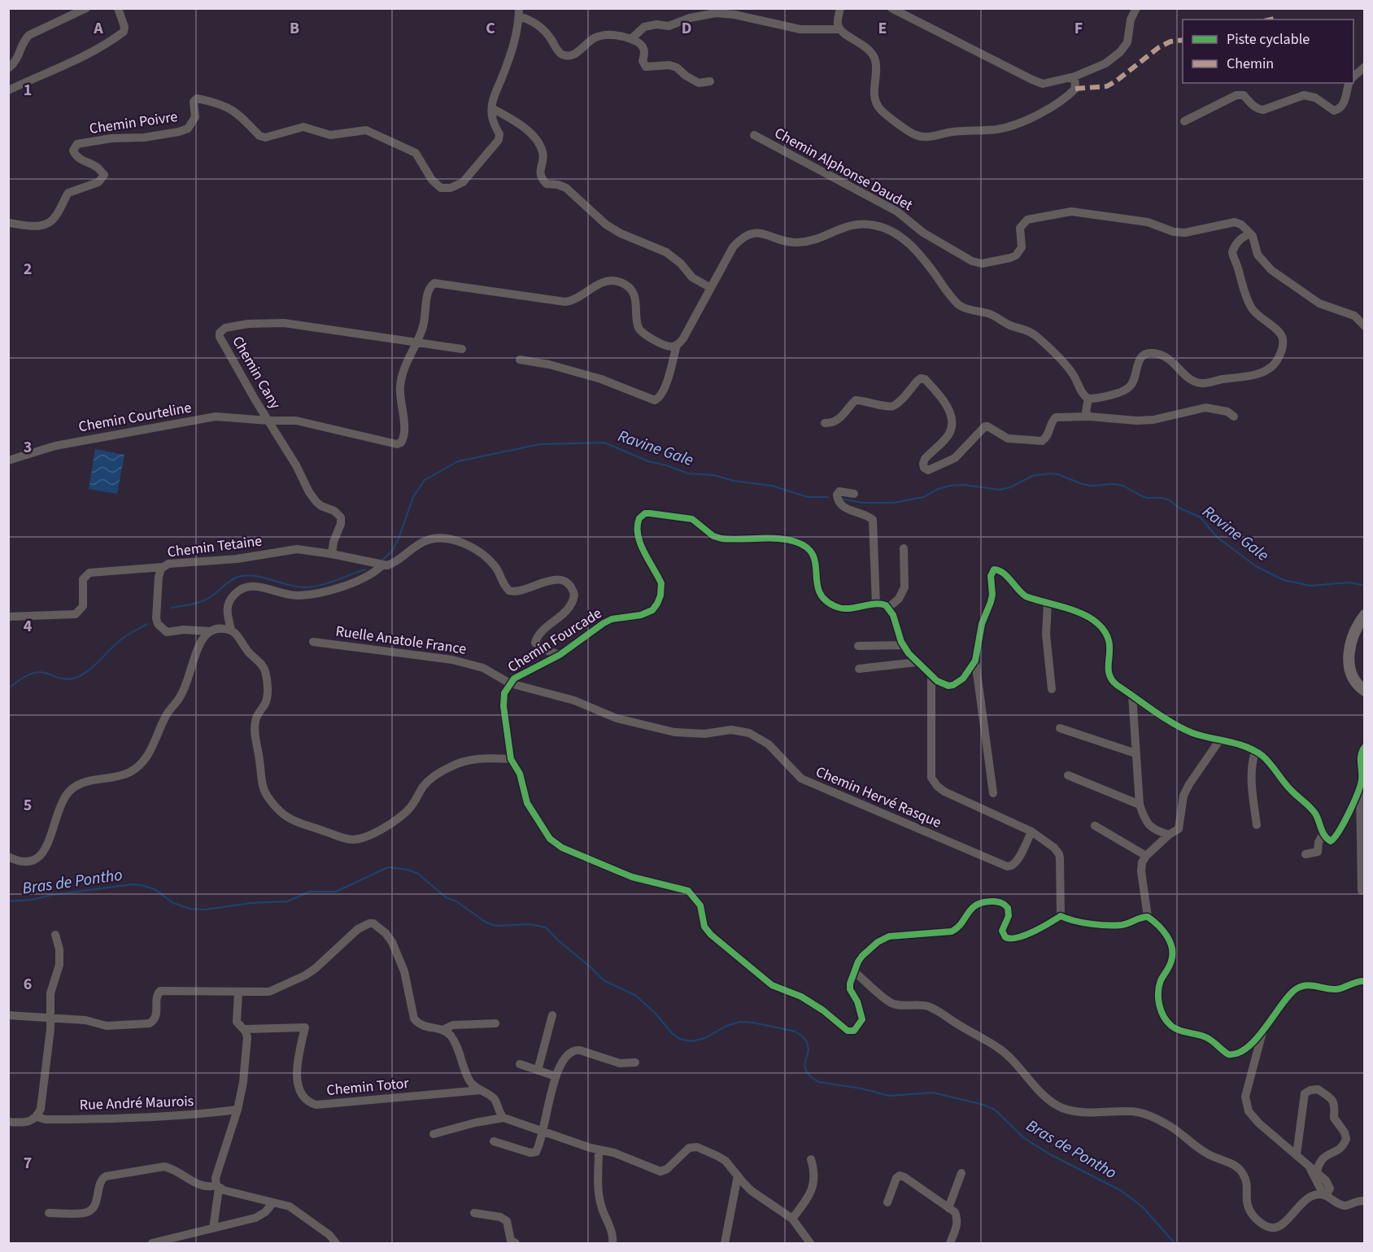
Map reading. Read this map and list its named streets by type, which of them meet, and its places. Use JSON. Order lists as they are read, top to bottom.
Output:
{
  "streets": {
    "street": [
      "Chemin Poivre",
      "Chemin Alphonse Daudet",
      "Chemin Cany",
      "Chemin Courteline",
      "Chemin Tetaine",
      "Ruelle Anatole France",
      "Chemin Fourcade",
      "Chemin Hervé Rasque",
      "Chemin Totor",
      "Rue André Maurois"
    ]
  },
  "crossings": [
    ["Chemin Cany", "Chemin Courteline"],
    ["Chemin Cany", "Chemin Tetaine"],
    ["Ruelle Anatole France", "Chemin Fourcade"],
    ["Ruelle Anatole France", "Chemin Hervé Rasque"],
    ["Chemin Fourcade", "Chemin Hervé Rasque"]
  ],
  "water": ["Ravine Gale", "Bras de Pontho"],
  "legend": ["Piste cyclable", "Chemin"],
  "grid": {
    "columns": [
      "A",
      "B",
      "C",
      "D",
      "E",
      "F"
    ],
    "rows": [
      "1",
      "2",
      "3",
      "4",
      "5",
      "6",
      "7"
    ]
  }
}
